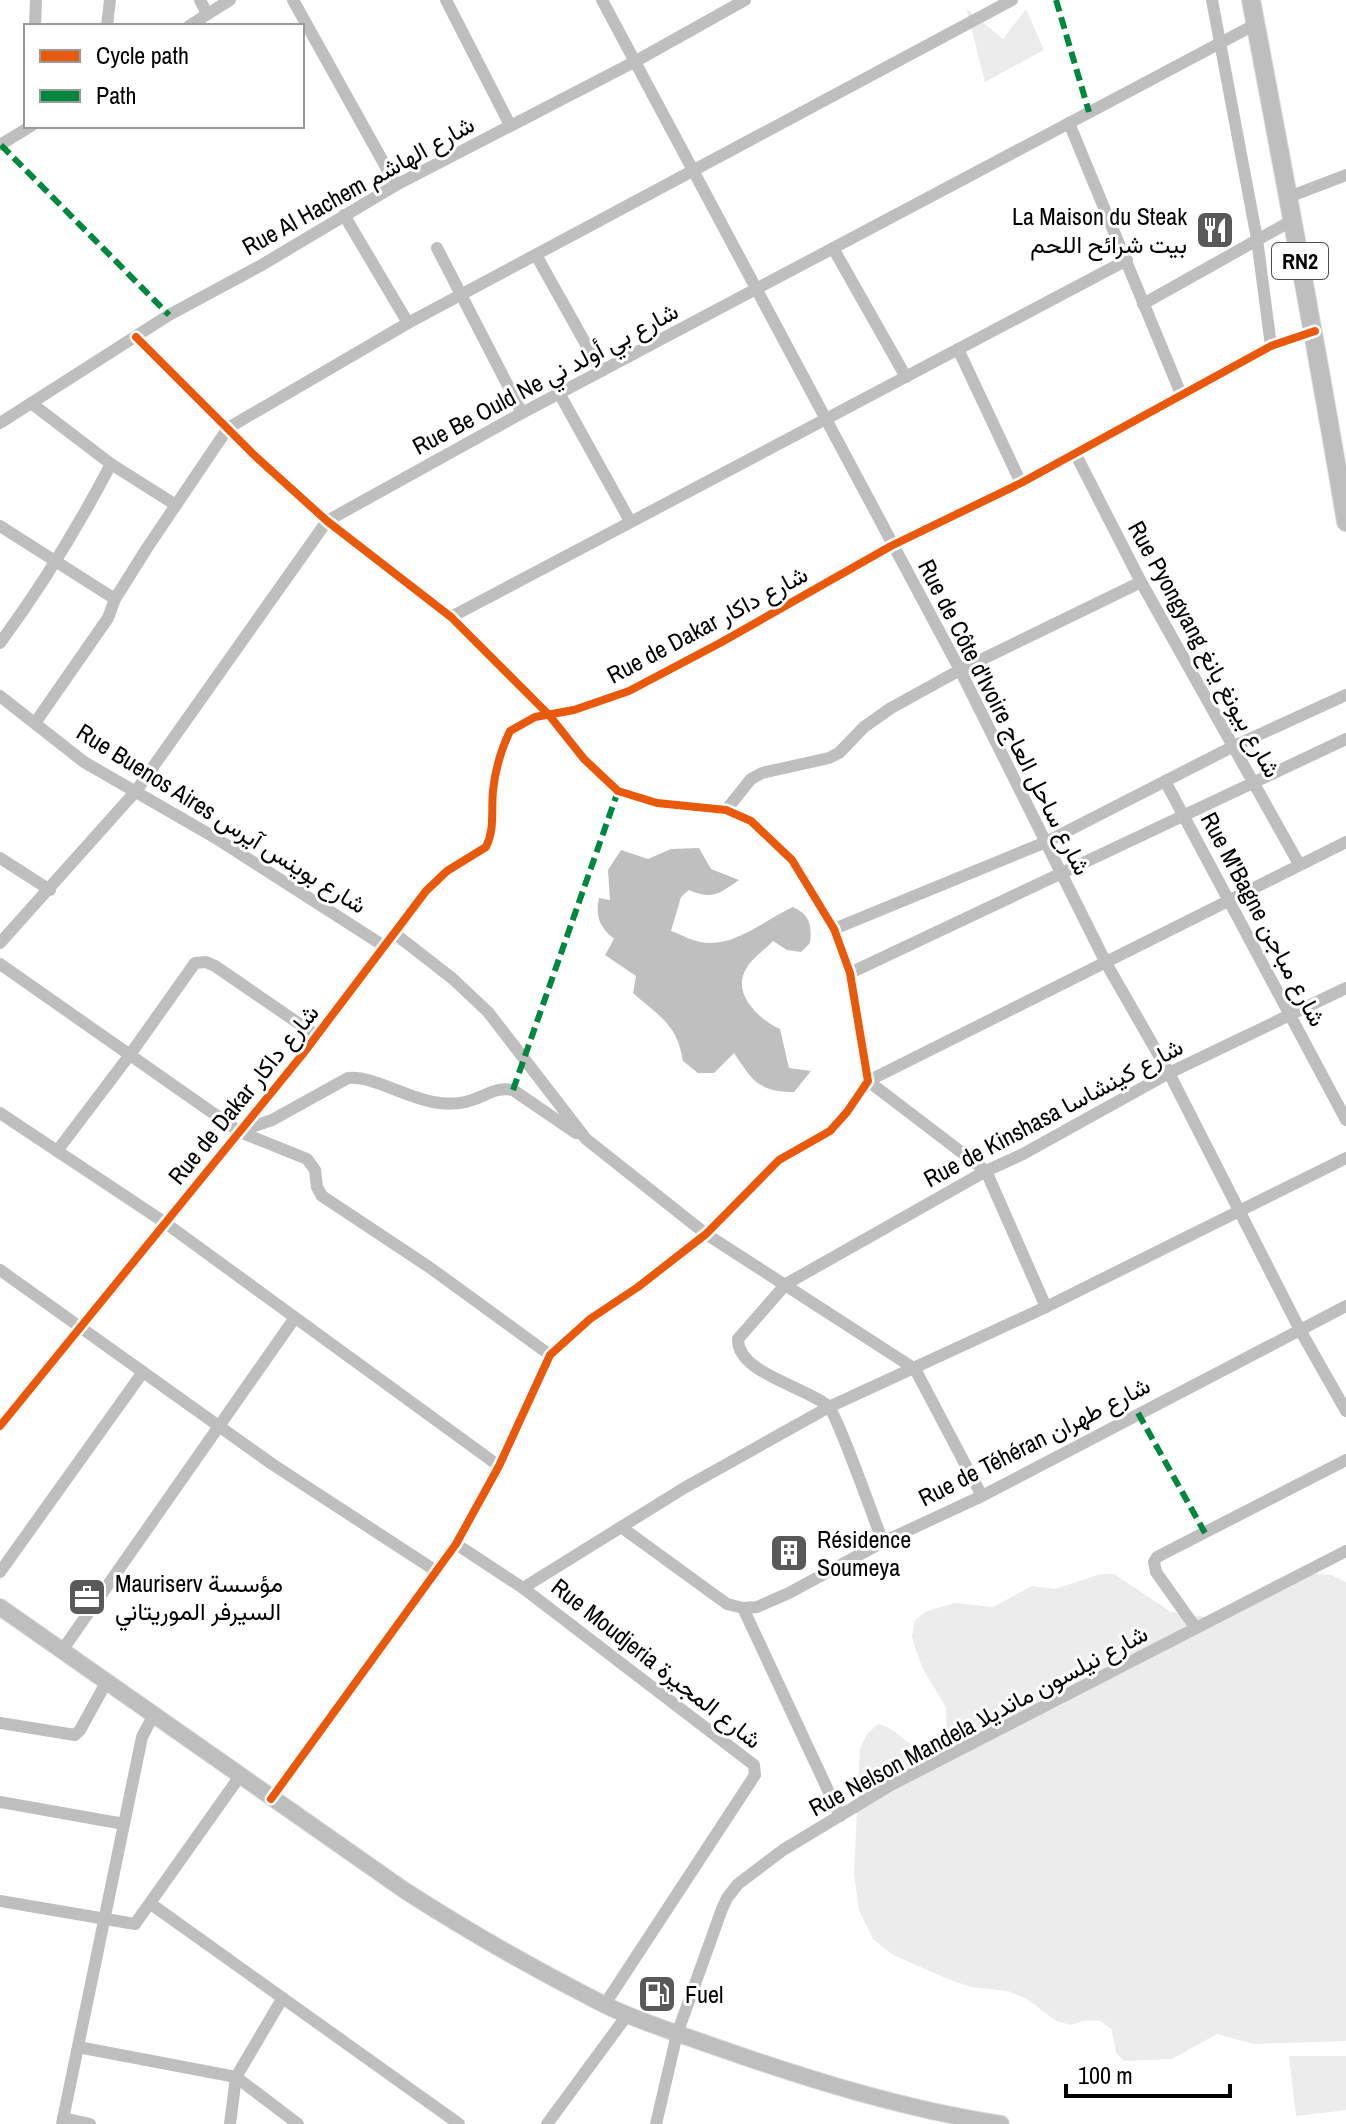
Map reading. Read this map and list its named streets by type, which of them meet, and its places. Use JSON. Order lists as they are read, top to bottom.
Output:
{
  "streets": {
    "highway": ["RN2"],
    "street": [
      "Rue Al Hachem شارع الهاشم",
      "Rue Be Ould Ne شارع بي أولد ني",
      "Rue de Dakar شارع داكار",
      "Rue Pyongyang شارع بيونغ يانغ",
      "Rue de Côte d'Ivoire شارع ساحل العاج",
      "Rue Buenos Aires شارع بوينس آيرس",
      "Rue M'Bagne شارع مباجن",
      "Rue de Kinshasa شارع كينشاسا",
      "Rue de Téhéran شارع طهران",
      "Rue Moudjeria شارع المجيرة",
      "Rue Nelson Mandela شارع نيلسون مانديلا"
    ]
  },
  "crossings": [
    ["Rue Al Hachem شارع الهاشم", "Rue de Côte d'Ivoire شارع ساحل العاج"],
    ["RN2", "Rue Be Ould Ne شارع بي أولد ني"],
    ["RN2", "Rue de Dakar شارع داكار"],
    ["Rue Be Ould Ne شارع بي أولد ني", "Rue de Côte d'Ivoire شارع ساحل العاج"],
    ["Rue Be Ould Ne شارع بي أولد ني", "Rue Buenos Aires شارع بوينس آيرس"],
    ["Rue de Dakar شارع داكار", "Rue Pyongyang شارع بيونغ يانغ"],
    ["Rue de Dakar شارع داكار", "Rue de Côte d'Ivoire شارع ساحل العاج"],
    ["Rue de Dakar شارع داكار", "Rue Buenos Aires شارع بوينس آيرس"],
    ["Rue de Côte d'Ivoire شارع ساحل العاج", "Rue de Kinshasa شارع كينشاسا"],
    ["Rue de Côte d'Ivoire شارع ساحل العاج", "Rue de Téhéran شارع طهران"],
    ["Rue M'Bagne شارع مباجن", "Rue de Kinshasa شارع كينشاسا"]
  ],
  "places": {
    "restaurant": ["La Maison du Steak بيت شرائح اللحم"],
    "building": ["Résidence Soumeya"],
    "office": ["Mauriserv مؤسسة السيرفر الموريتاني"],
    "fuel station": ["Fuel"]
  },
  "legend": ["Cycle path", "Path"],
  "scale_bar": "100 m"
}
